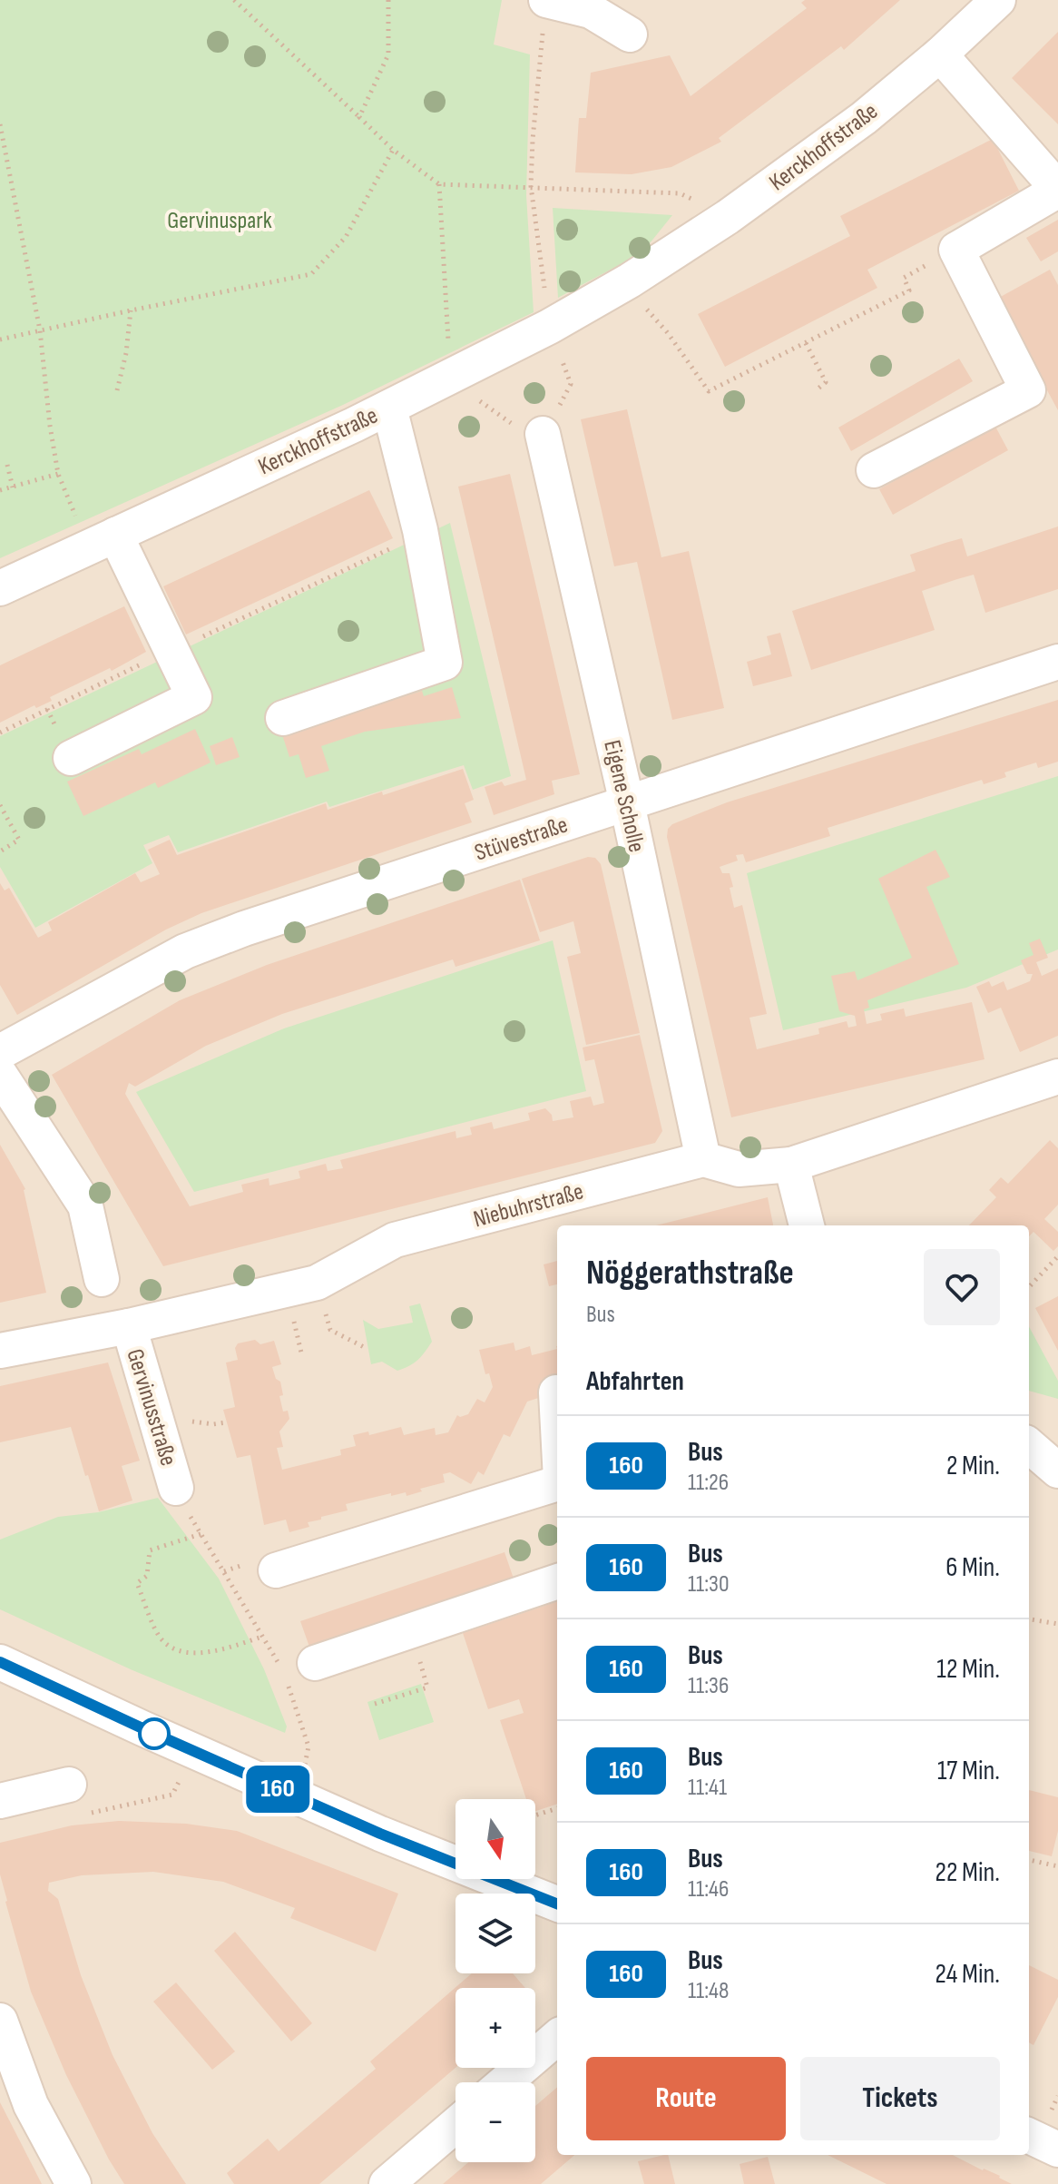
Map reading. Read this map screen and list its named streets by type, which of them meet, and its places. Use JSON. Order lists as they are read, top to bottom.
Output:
{
  "streets": {
    "street": [
      "Kerckhoffstraße",
      "Eigene Scholle",
      "Stüvestraße",
      "Niebuhrstraße",
      "Gervinusstraße"
    ]
  },
  "crossings": [
    ["Eigene Scholle", "Stüvestraße"],
    ["Eigene Scholle", "Niebuhrstraße"],
    ["Niebuhrstraße", "Gervinusstraße"]
  ],
  "parks": ["Gervinuspark"],
  "lines": ["bus line 160"],
  "north": "bottom",
  "page": {
    "on_map": "160",
    "heading": [
      ["Nöggerathstraße", "Bus"],
      "Abfahrten"
    ],
    "list": [
      {
        "mark": "160",
        "name": "Bus",
        "note": "11:26",
        "value": "2 Min."
      },
      {
        "mark": "160",
        "name": "Bus",
        "note": "11:30",
        "value": "6 Min."
      },
      {
        "mark": "160",
        "name": "Bus",
        "note": "11:36",
        "value": "12 Min."
      },
      {
        "mark": "160",
        "name": "Bus",
        "note": "11:41",
        "value": "17 Min."
      },
      {
        "mark": "160",
        "name": "Bus",
        "note": "11:46",
        "value": "22 Min."
      },
      {
        "mark": "160",
        "name": "Bus",
        "note": "11:48",
        "value": "24 Min."
      }
    ],
    "map_buttons": ["+", "−"],
    "buttons": ["Route", "Tickets"]
  }
}
